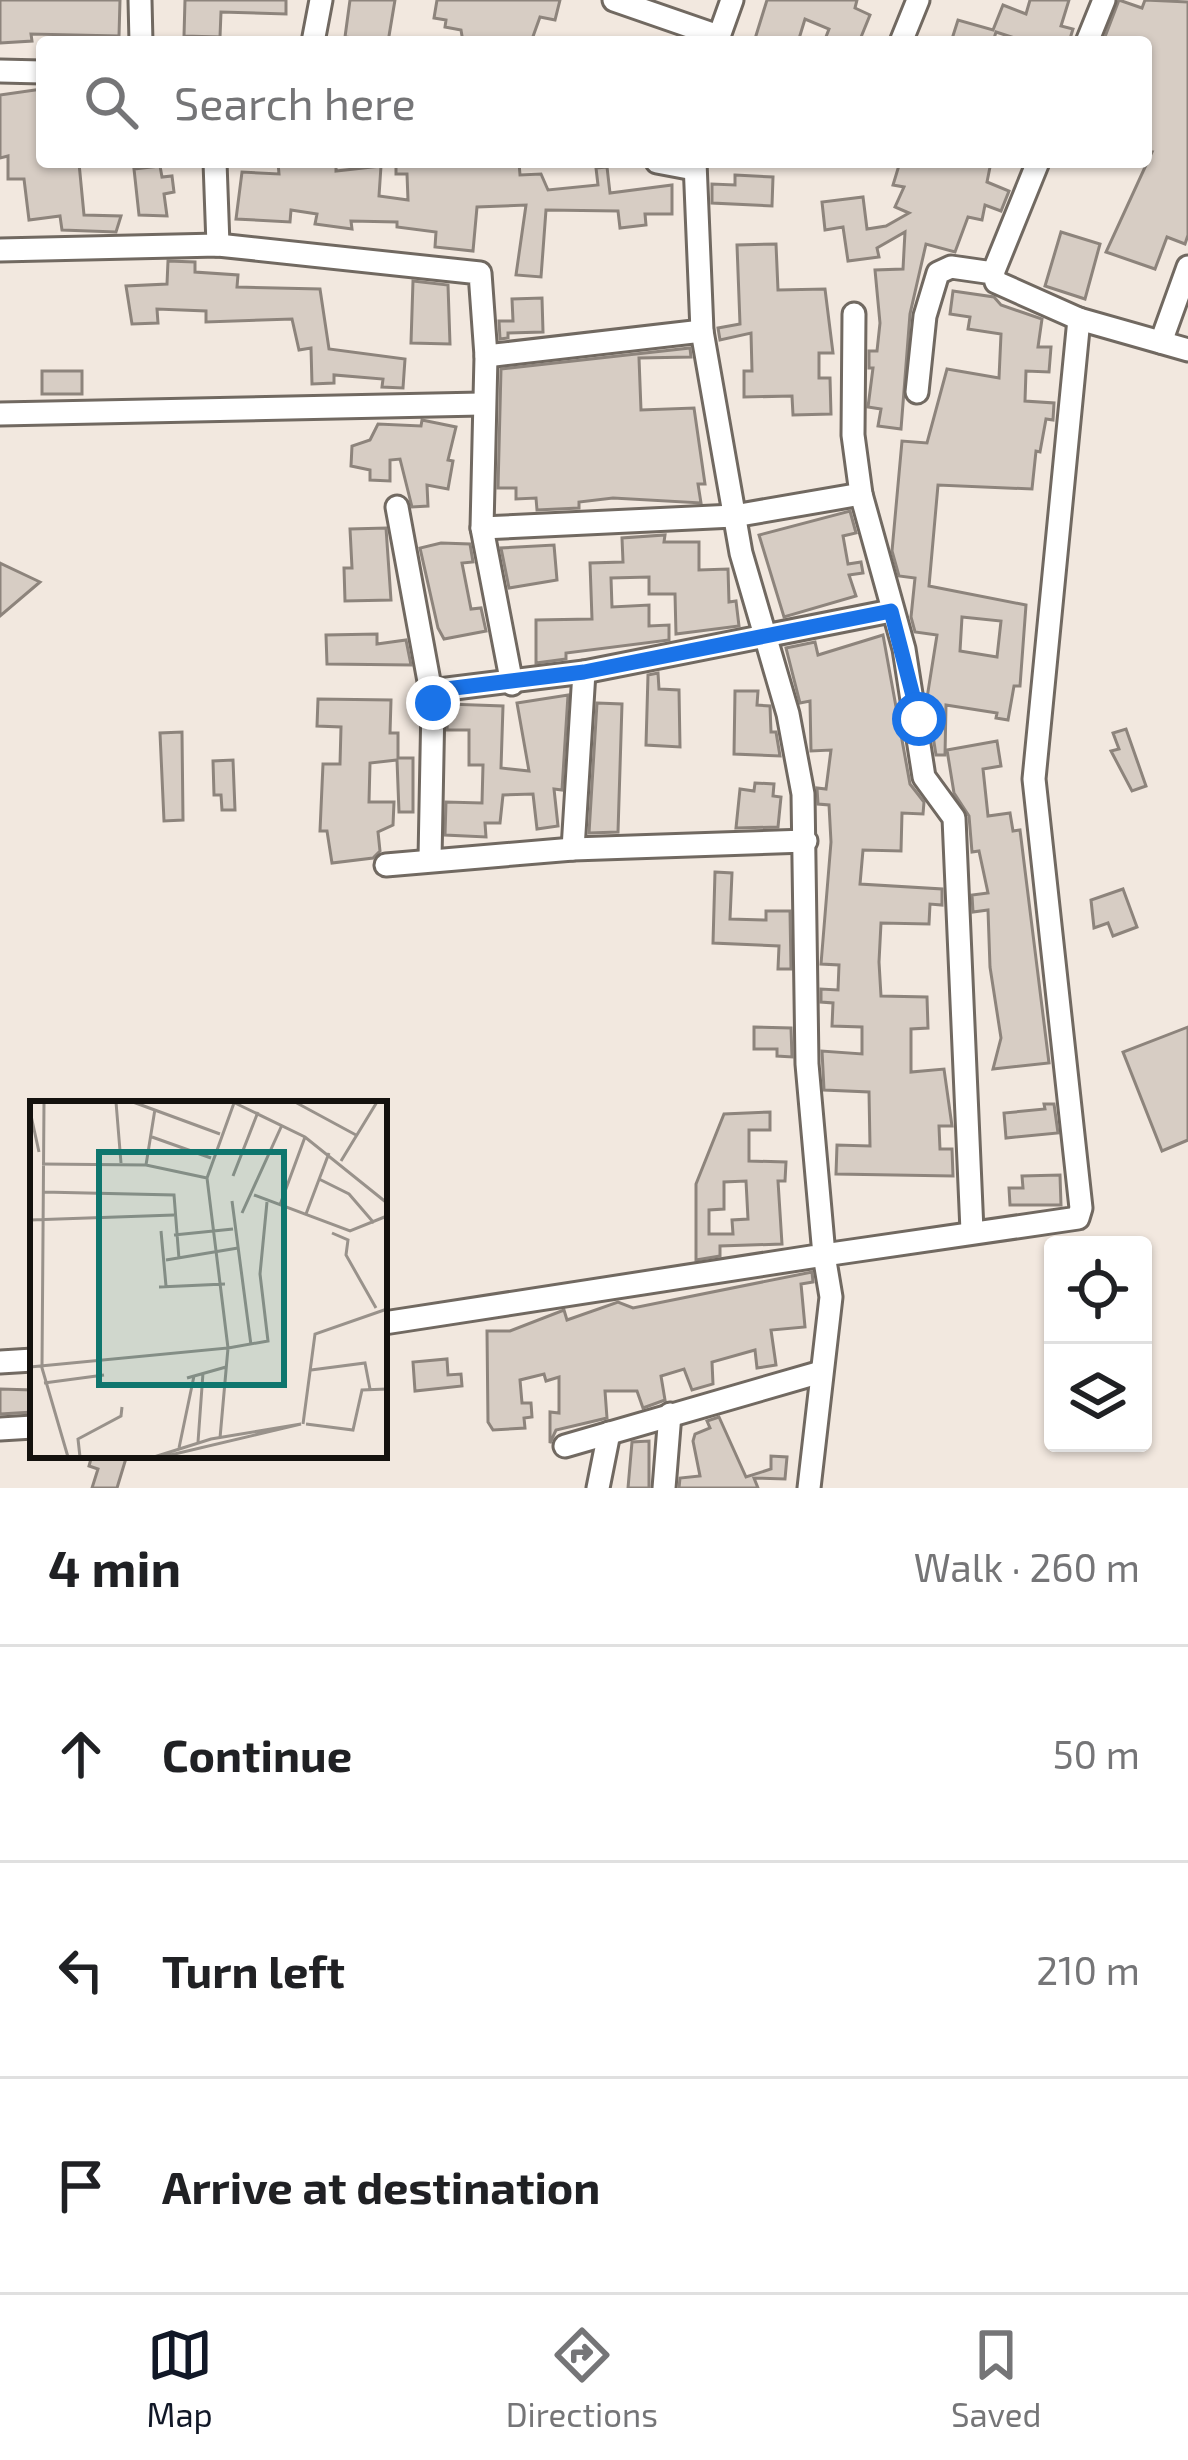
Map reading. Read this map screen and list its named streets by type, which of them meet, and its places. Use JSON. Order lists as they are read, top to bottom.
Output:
{
  "page": {
    "search": "Search here",
    "heading": ["4 min", "Walk · 260 m"],
    "list": [
      ["Continue", "50 m"],
      ["Turn left", "210 m"],
      "Arrive at destination"
    ],
    "nav": ["Map", "Directions", "Saved"]
  }
}
